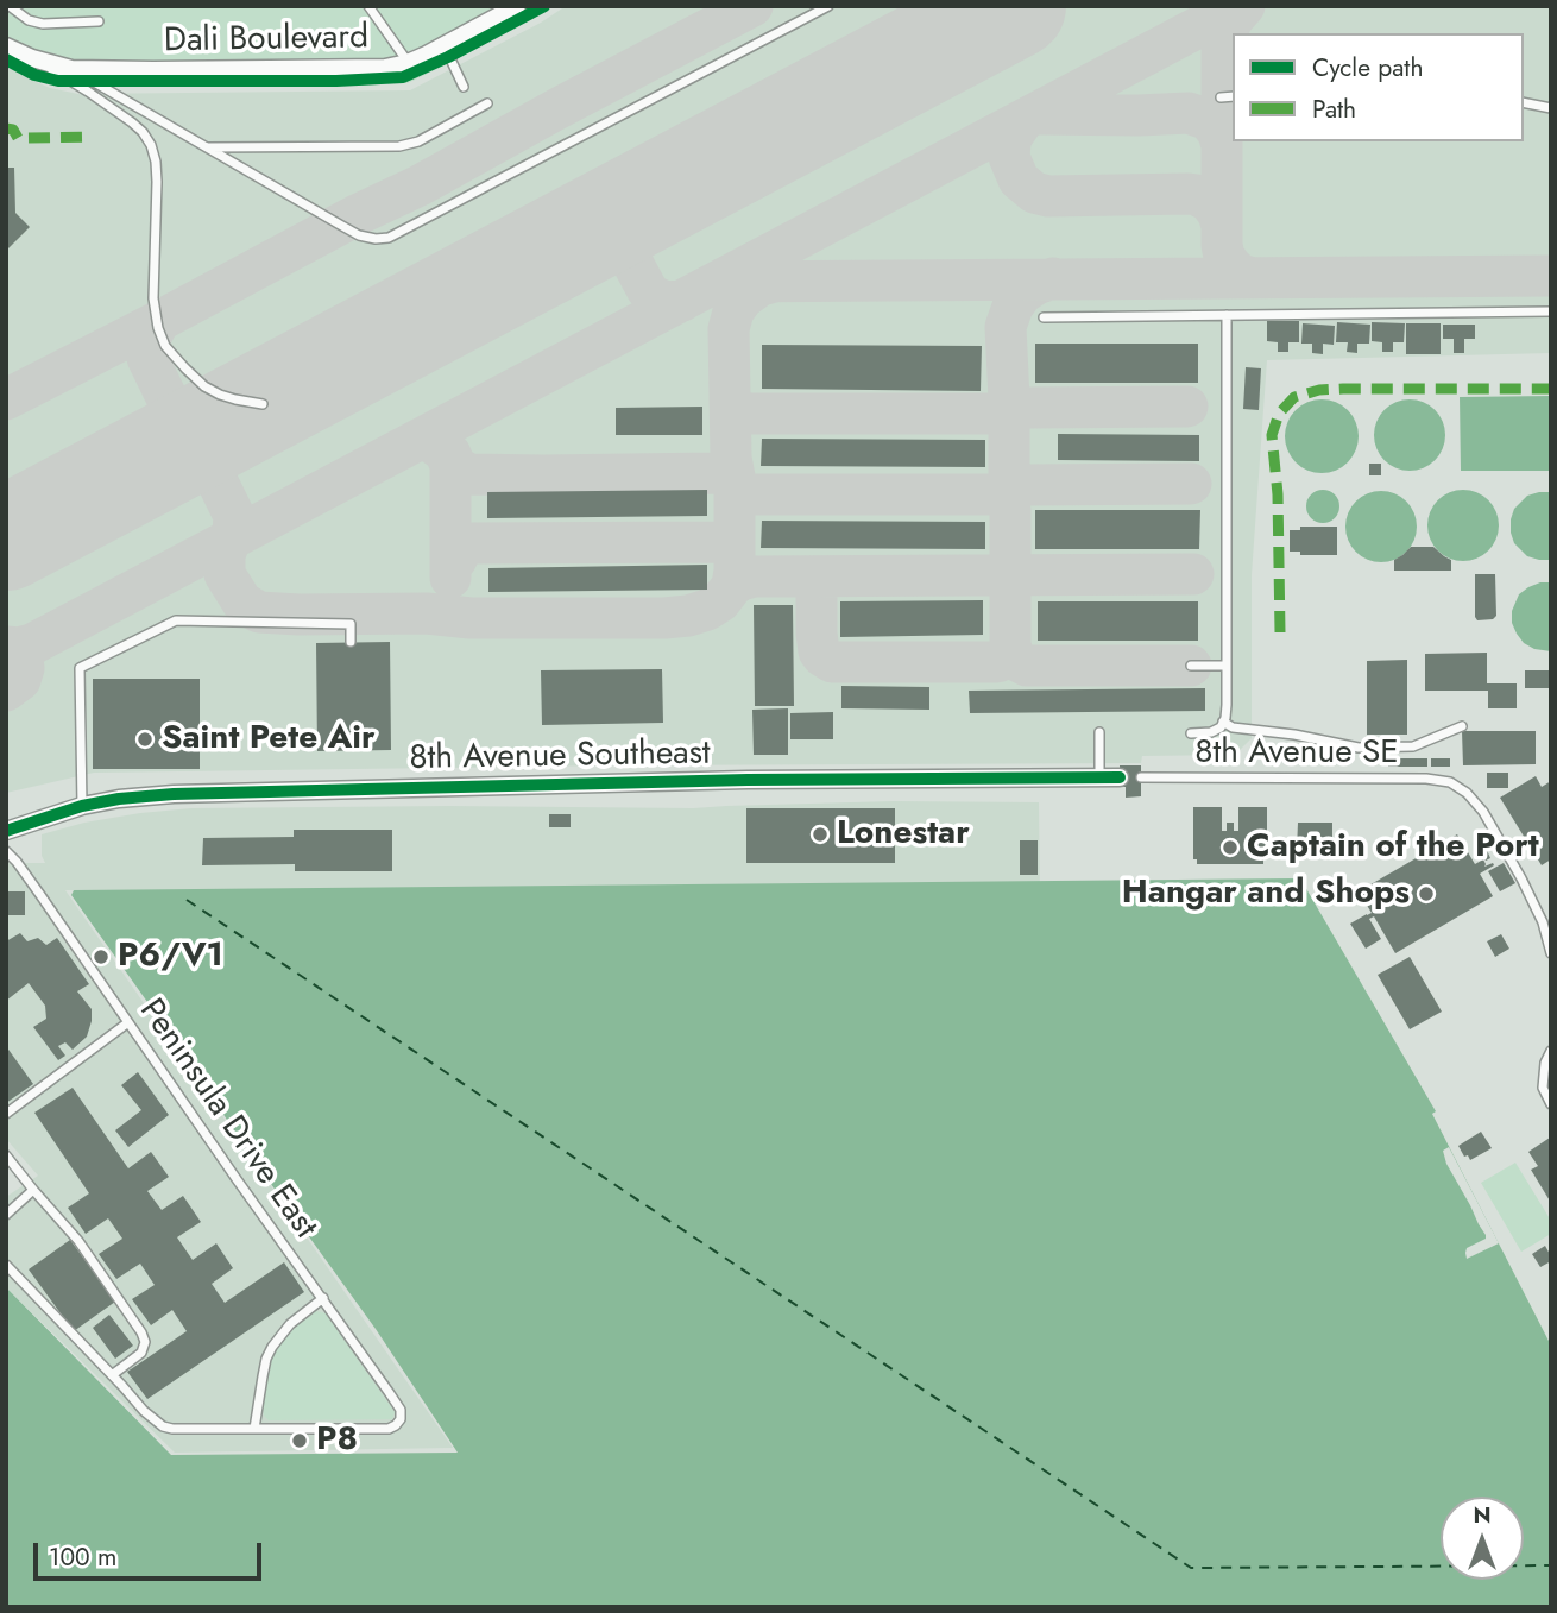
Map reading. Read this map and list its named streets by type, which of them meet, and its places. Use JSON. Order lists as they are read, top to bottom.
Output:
{
  "streets": {
    "street": ["Dali Boulevard", "8th Avenue Southeast"],
    "lane": ["8th Avenue SE", "Peninsula Drive East"]
  },
  "places": [
    "Saint Pete Air",
    "Lonestar",
    "Captain of the Port",
    "Hangar and Shops",
    "P6/V1",
    "P8"
  ],
  "legend": ["Cycle path", "Path"],
  "scale_bar": "100 m",
  "north": "top"
}
